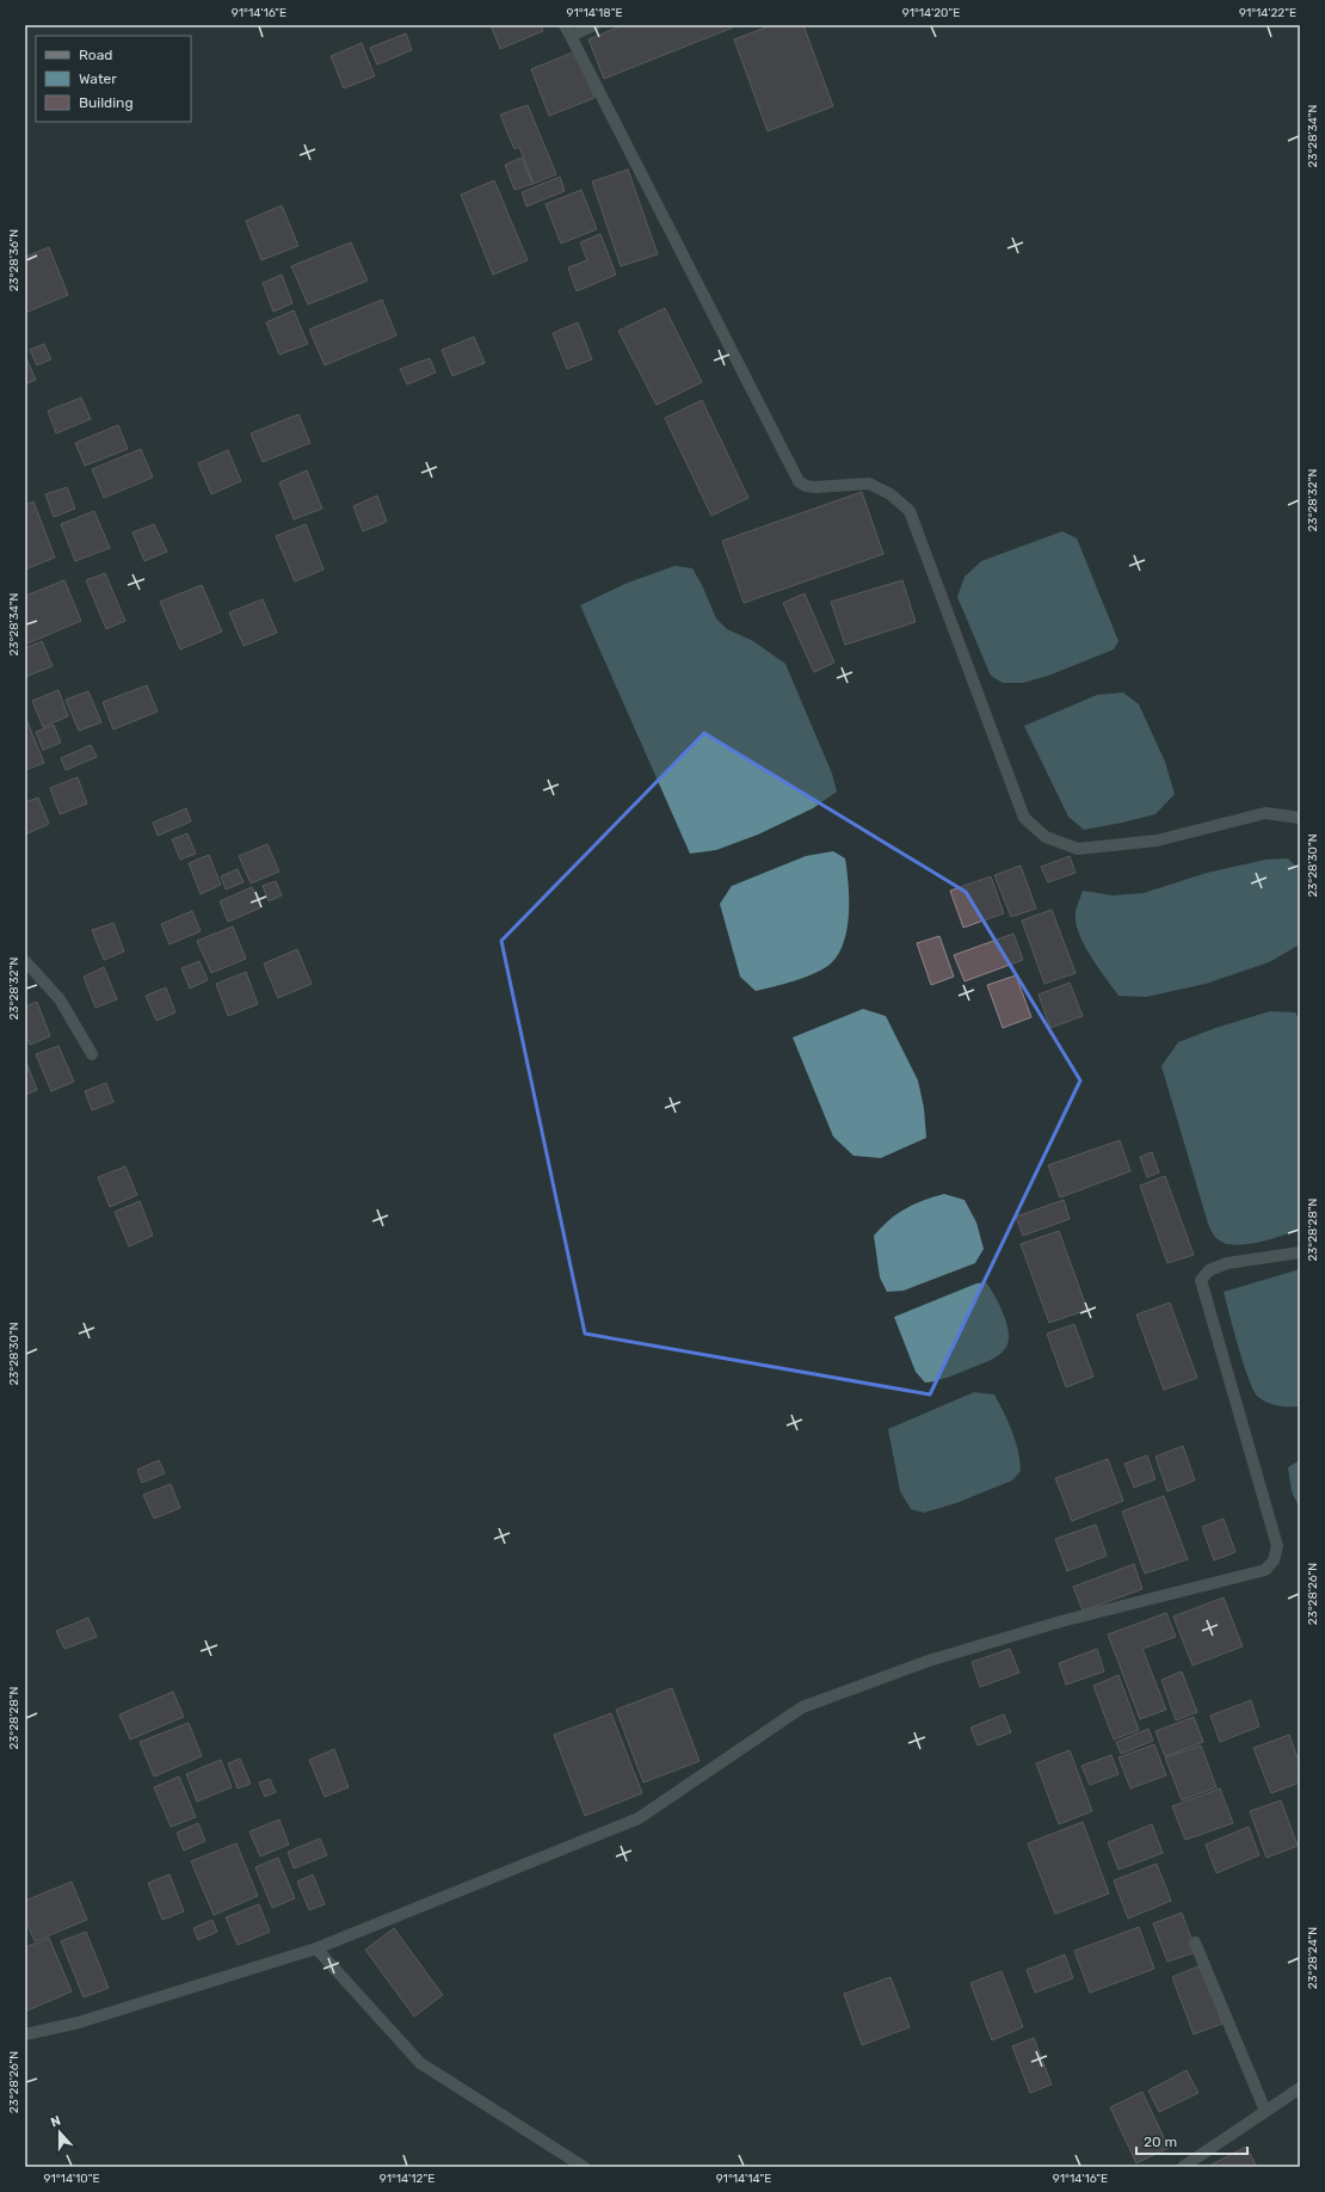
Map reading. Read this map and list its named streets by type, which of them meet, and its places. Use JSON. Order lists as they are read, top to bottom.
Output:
{
  "legend": ["Road", "Water", "Building"],
  "scale_bar": "20 m",
  "north": "top",
  "coordinates": [
    "91°14'16\"E",
    "91°14'18\"E",
    "91°14'20\"E",
    "91°14'22\"E",
    "23°28'34\"N",
    "23°28'36\"N",
    "23°28'32\"N",
    "23°28'30\"N",
    "23°28'28\"N",
    "23°28'26\"N",
    "23°28'24\"N",
    "91°14'10\"E",
    "91°14'12\"E",
    "91°14'14\"E"
  ]
}
